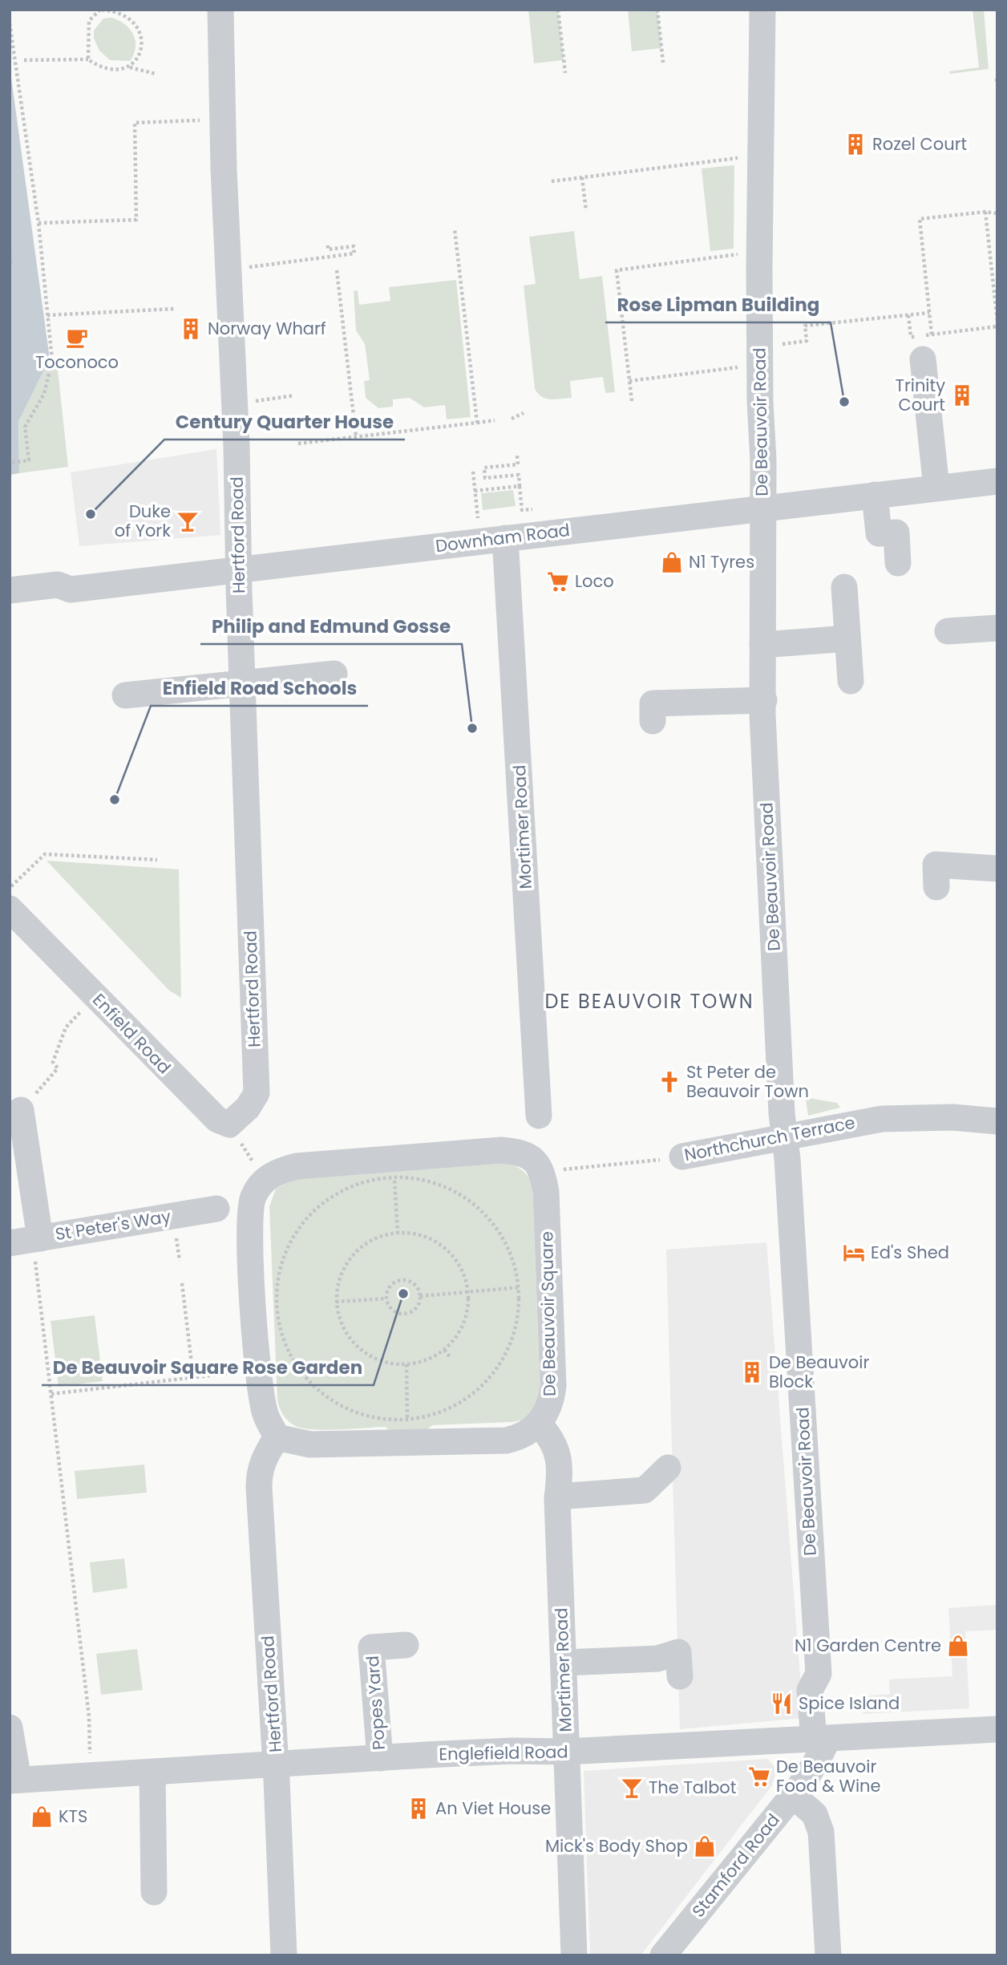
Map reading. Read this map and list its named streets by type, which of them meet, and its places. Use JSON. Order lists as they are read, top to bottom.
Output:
{
  "streets": {
    "street": [
      "De Beauvoir Road",
      "Hertford Road",
      "Downham Road",
      "Mortimer Road",
      "Enfield Road",
      "Northchurch Terrace",
      "St Peter's Way",
      "De Beauvoir Square",
      "Popes Yard",
      "Englefield Road",
      "Stamford Road"
    ]
  },
  "crossings": [
    ["De Beauvoir Road", "Downham Road"],
    ["De Beauvoir Road", "Northchurch Terrace"],
    ["De Beauvoir Road", "Englefield Road"],
    ["De Beauvoir Road", "Stamford Road"],
    ["Hertford Road", "Downham Road"],
    ["Hertford Road", "Enfield Road"],
    ["Hertford Road", "Englefield Road"],
    ["Downham Road", "Mortimer Road"],
    ["Mortimer Road", "De Beauvoir Square"],
    ["Mortimer Road", "Englefield Road"],
    ["Northchurch Terrace", "De Beauvoir Square"],
    ["Popes Yard", "Englefield Road"],
    ["Englefield Road", "Stamford Road"]
  ],
  "districts": ["DE BEAUVOIR TOWN"],
  "places": {
    "building": [
      "Rozel Court",
      "Norway Wharf",
      "Trinity Court",
      "De Beauvoir Block",
      "An Viet House"
    ],
    "cafe": ["Toconoco"],
    "other": [
      "Rose Lipman Building",
      "Century Quarter House",
      "Philip and Edmund Gosse",
      "Enfield Road Schools",
      "De Beauvoir Square Rose Garden"
    ],
    "bar": ["Duke of York", "The Talbot"],
    "shop": [
      "N1 Tyres",
      "N1 Garden Centre",
      "KTS",
      "Mick's Body Shop"
    ],
    "supermarket": ["Loco", "De Beauvoir Food & Wine"],
    "church": ["St Peter de Beauvoir Town"],
    "hotel": ["Ed's Shed"],
    "restaurant": ["Spice Island"]
  }
}
